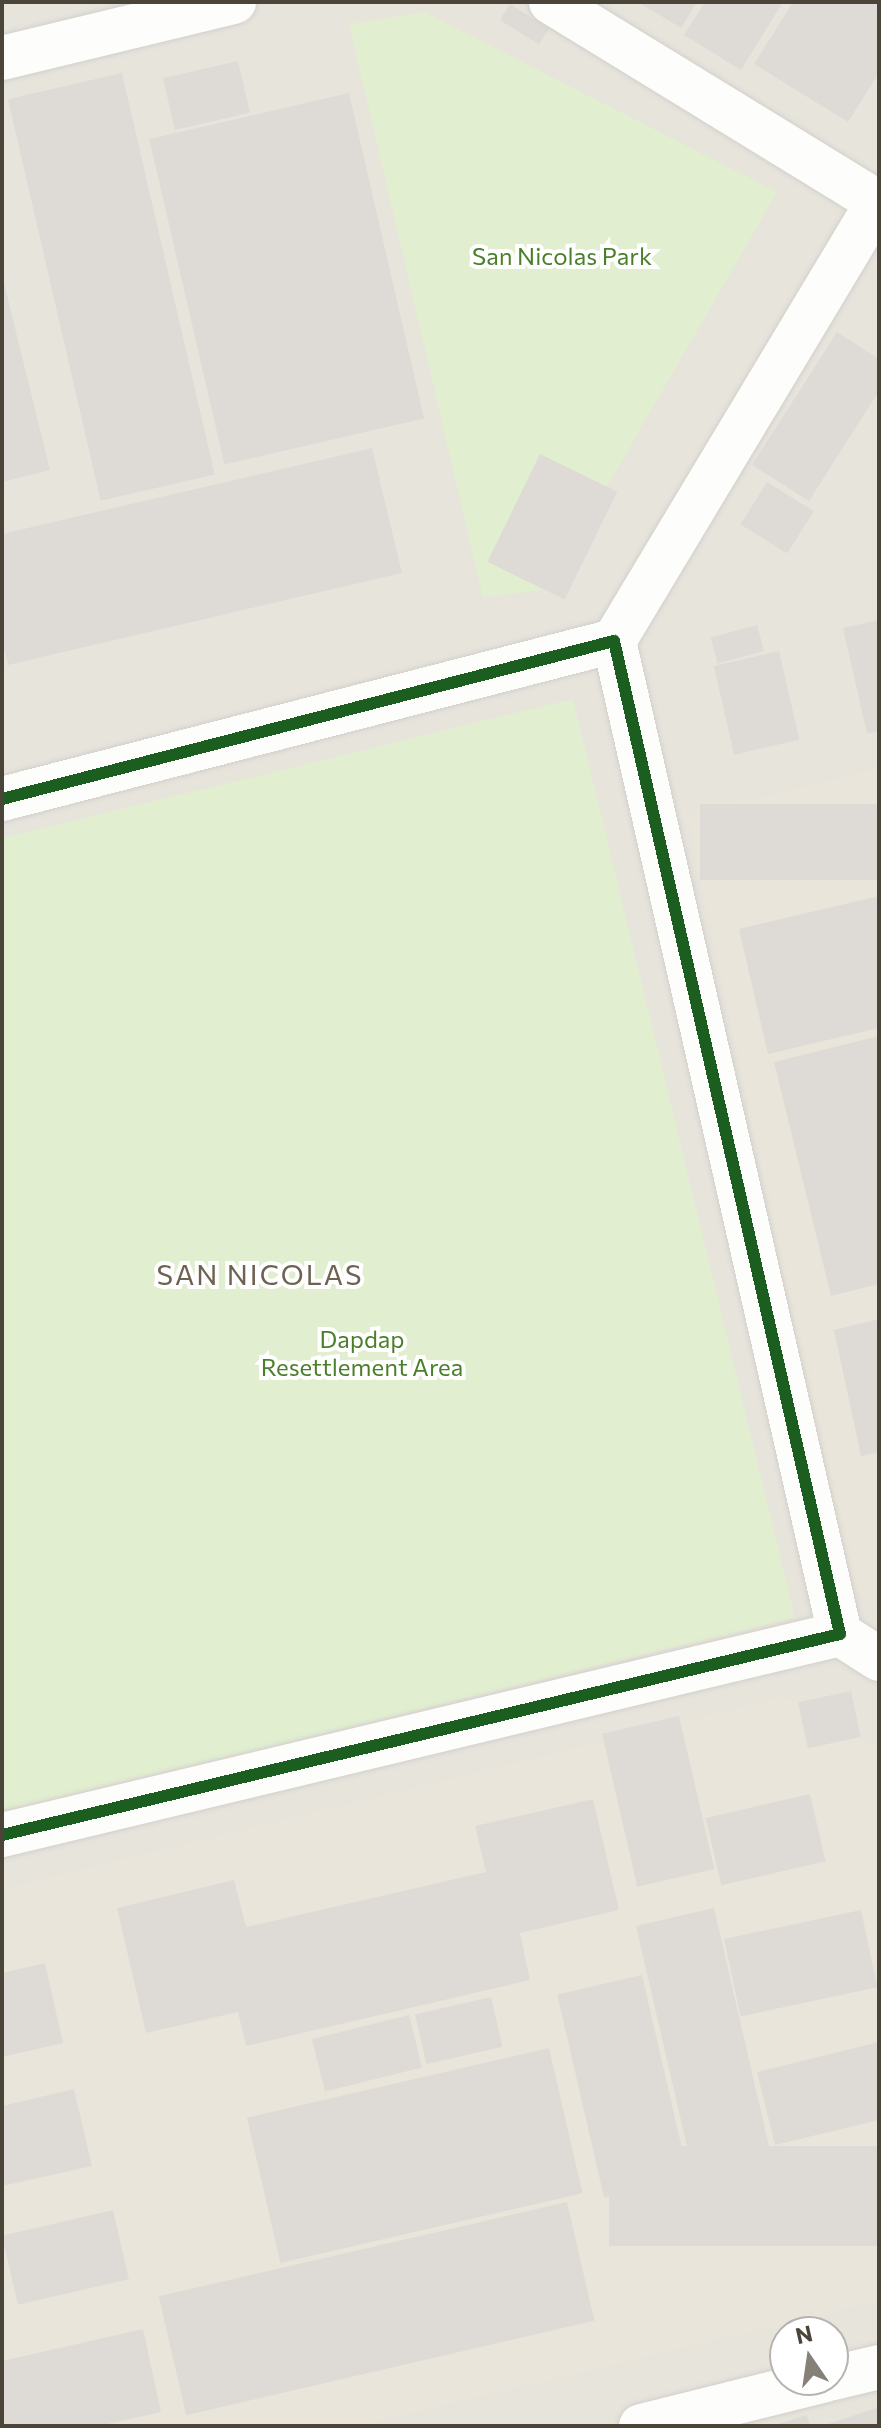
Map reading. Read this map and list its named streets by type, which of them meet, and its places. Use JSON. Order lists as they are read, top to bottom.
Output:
{
  "districts": ["SAN NICOLAS"],
  "parks": ["San Nicolas Park", "Dapdap Resettlement Area"],
  "north": "top"
}
